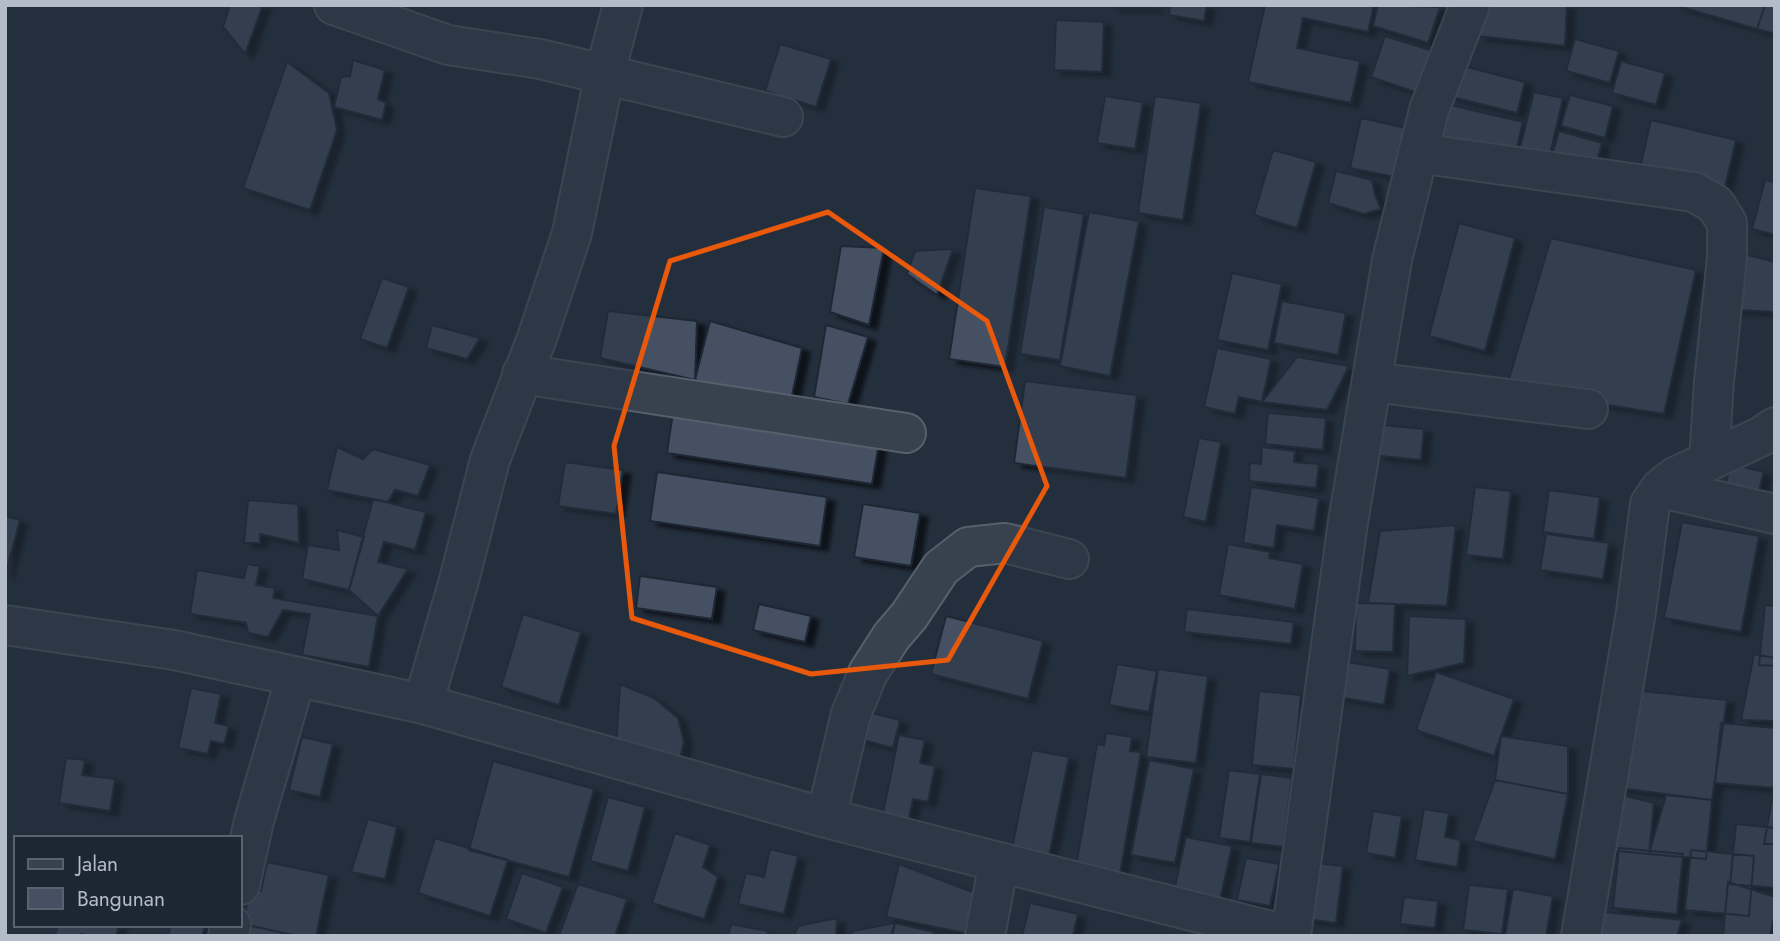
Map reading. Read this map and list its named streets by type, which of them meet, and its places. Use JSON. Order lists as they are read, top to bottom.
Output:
{
  "legend": ["Jalan", "Bangunan"]
}
